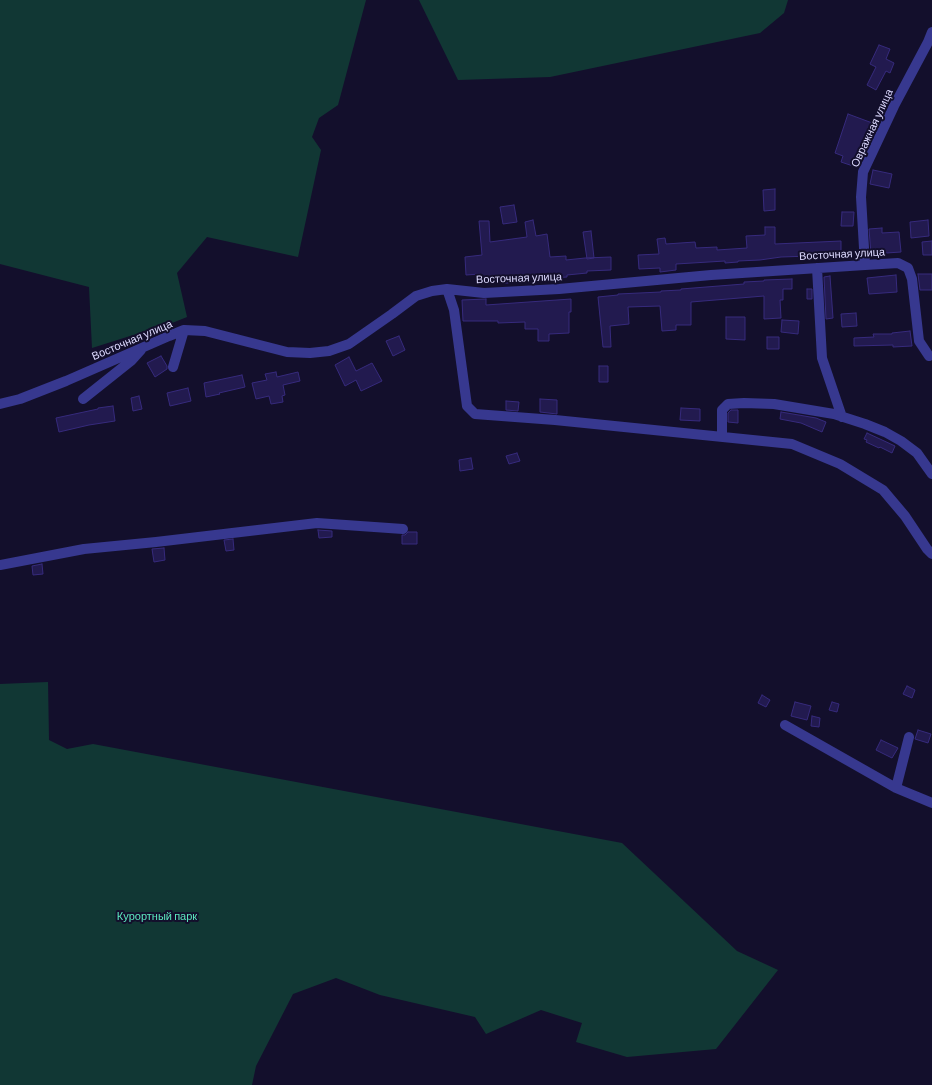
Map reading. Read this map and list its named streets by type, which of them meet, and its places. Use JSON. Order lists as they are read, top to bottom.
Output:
{
  "streets": {
    "street": ["Овражная улица", "Восточная улица"]
  },
  "crossings": [
    ["Овражная улица", "Восточная улица"]
  ],
  "parks": ["Курортный парк"]
}
